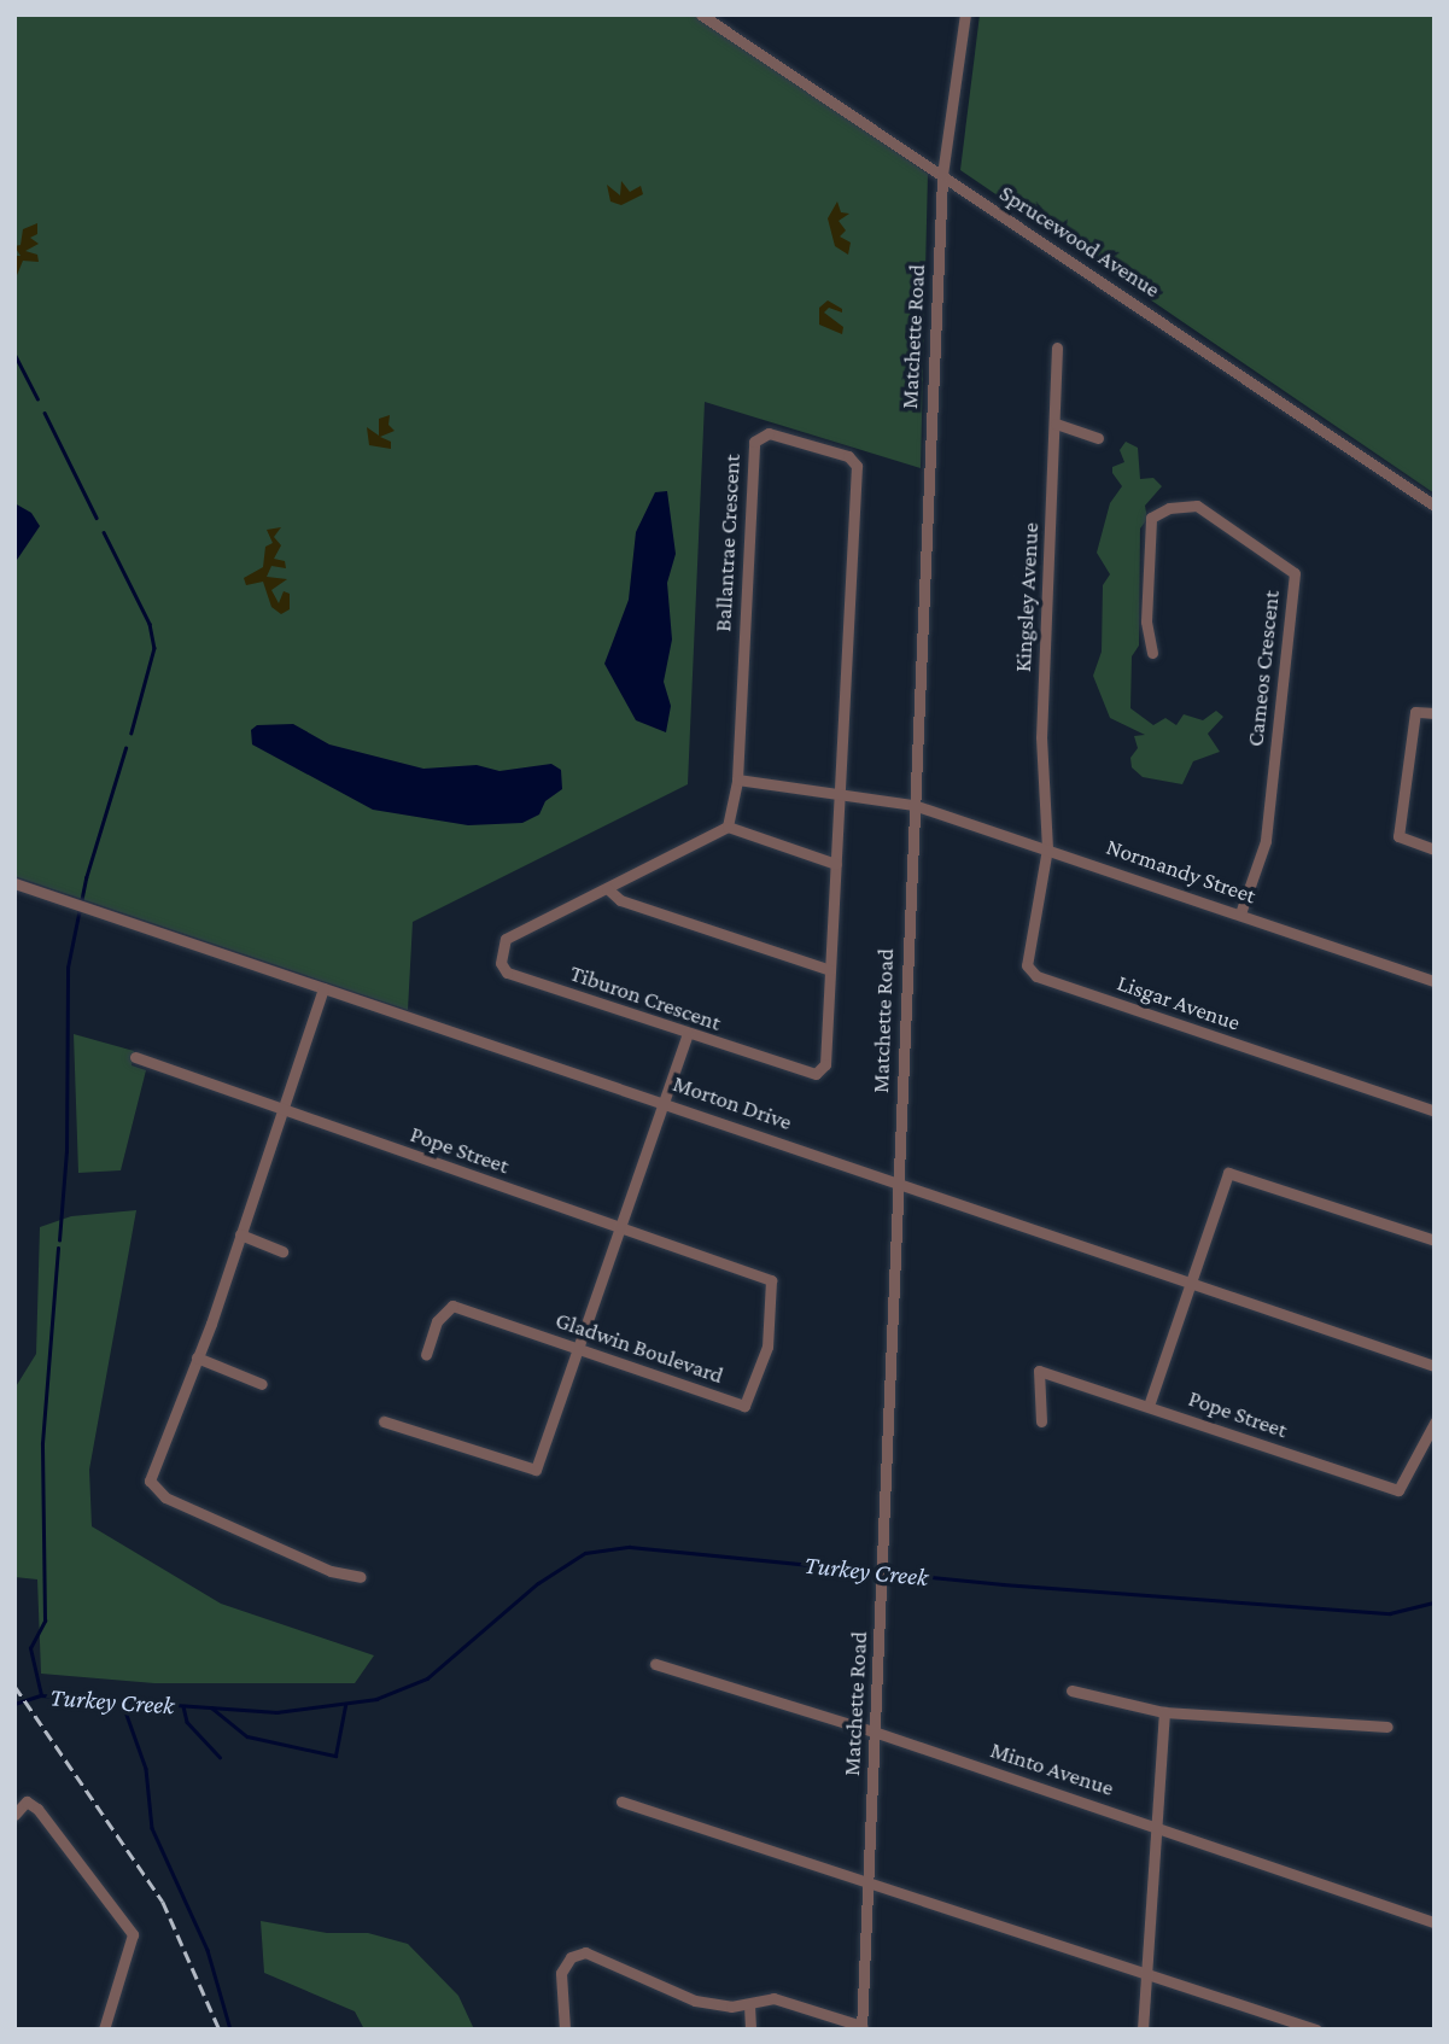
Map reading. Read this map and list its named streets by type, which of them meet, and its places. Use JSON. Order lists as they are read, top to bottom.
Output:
{
  "streets": {
    "street": [
      "Sprucewood Avenue",
      "Matchette Road",
      "Ballantrae Crescent",
      "Kingsley Avenue",
      "Cameos Crescent",
      "Normandy Street",
      "Tiburon Crescent",
      "Lisgar Avenue",
      "Morton Drive",
      "Pope Street",
      "Gladwin Boulevard",
      "Minto Avenue"
    ]
  },
  "crossings": [
    ["Sprucewood Avenue", "Matchette Road"],
    ["Matchette Road", "Normandy Street"],
    ["Matchette Road", "Morton Drive"],
    ["Matchette Road", "Minto Avenue"],
    ["Ballantrae Crescent", "Normandy Street"],
    ["Ballantrae Crescent", "Tiburon Crescent"],
    ["Kingsley Avenue", "Normandy Street"],
    ["Kingsley Avenue", "Lisgar Avenue"],
    ["Cameos Crescent", "Normandy Street"],
    ["Normandy Street", "Tiburon Crescent"],
    ["Normandy Street", "Lisgar Avenue"],
    ["Pope Street", "Gladwin Boulevard"]
  ],
  "water": ["Turkey Creek"]
}
